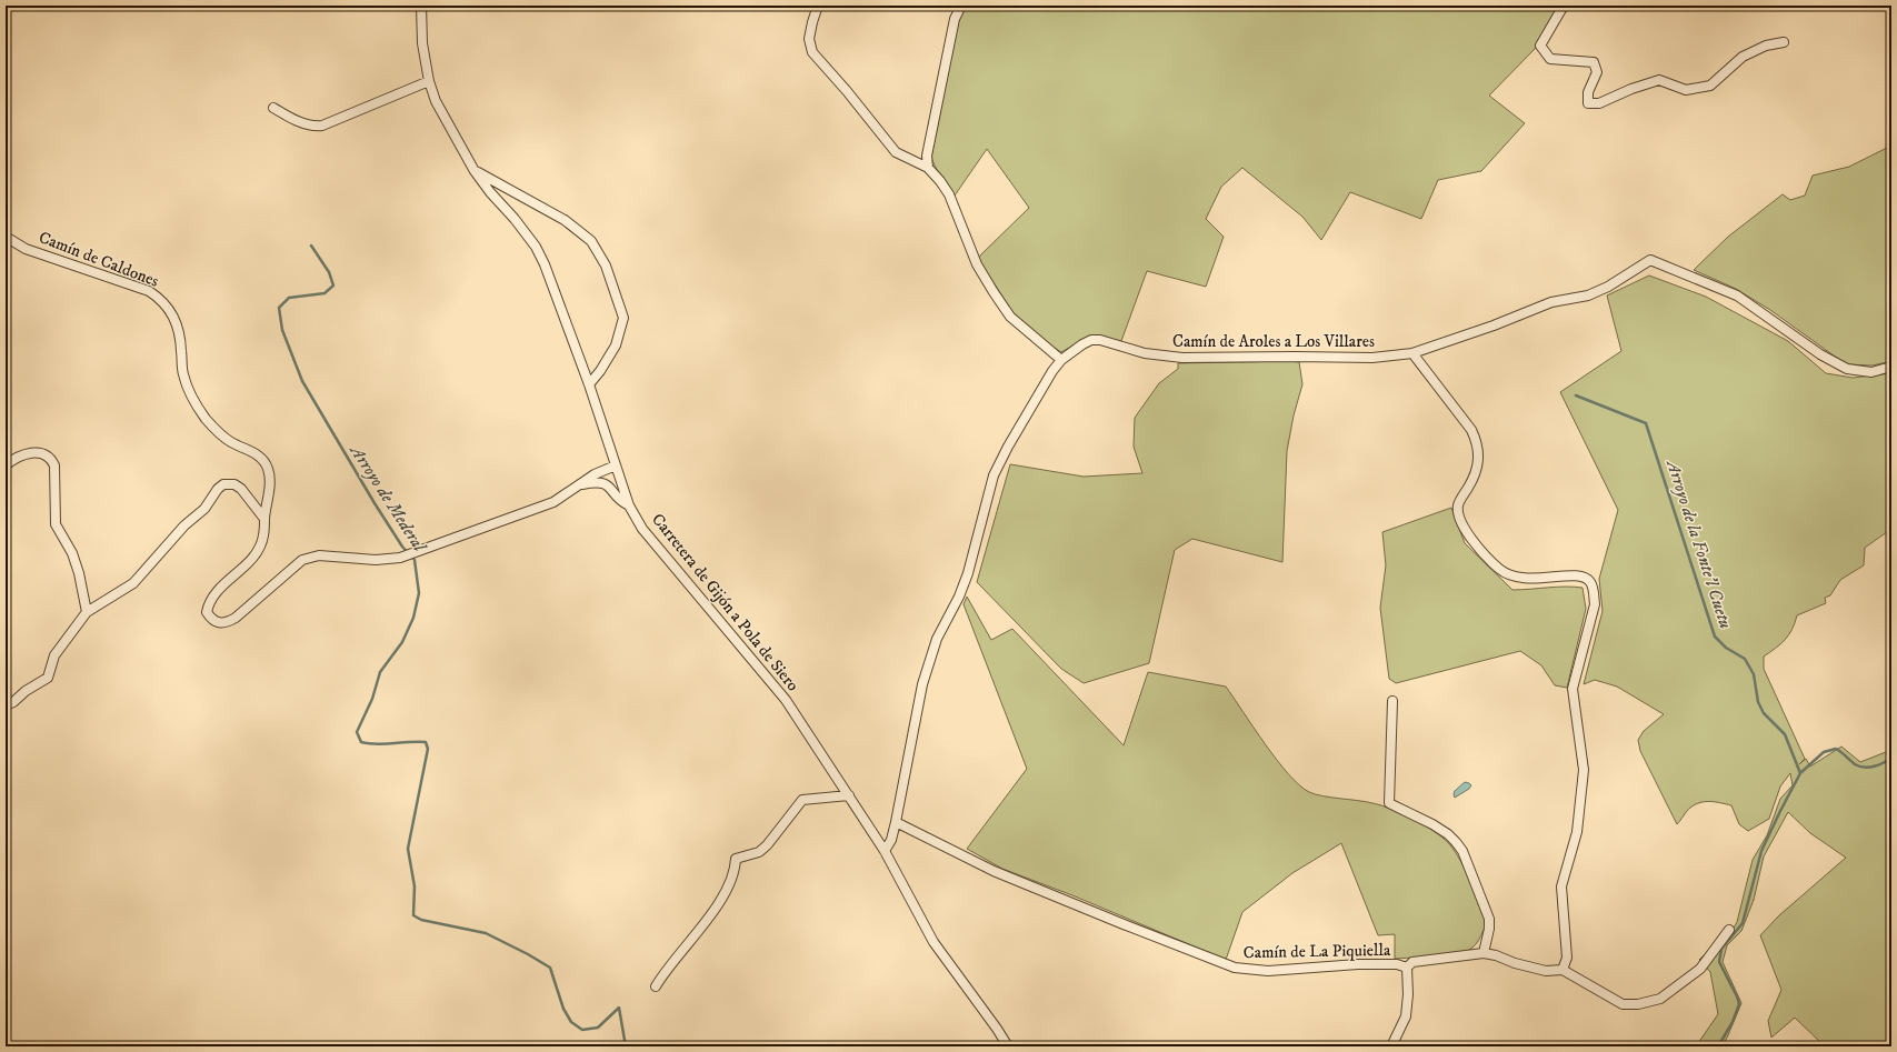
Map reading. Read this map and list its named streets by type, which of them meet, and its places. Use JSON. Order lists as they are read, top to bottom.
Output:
{
  "streets": {
    "street": [
      "Camín de Caldones",
      "Camín de Aroles a Los Villares",
      "Carretera de Gijón a Pola de Siero",
      "Camín de La Piquiella"
    ]
  },
  "crossings": [
    ["Camín de Caldones", "Carretera de Gijón a Pola de Siero"],
    ["Camín de Aroles a Los Villares", "Carretera de Gijón a Pola de Siero"],
    ["Camín de Aroles a Los Villares", "Camín de La Piquiella"]
  ],
  "water": ["Arroyo de Mederal", "Arroyo de la Fonte'l Cuetu"]
}
